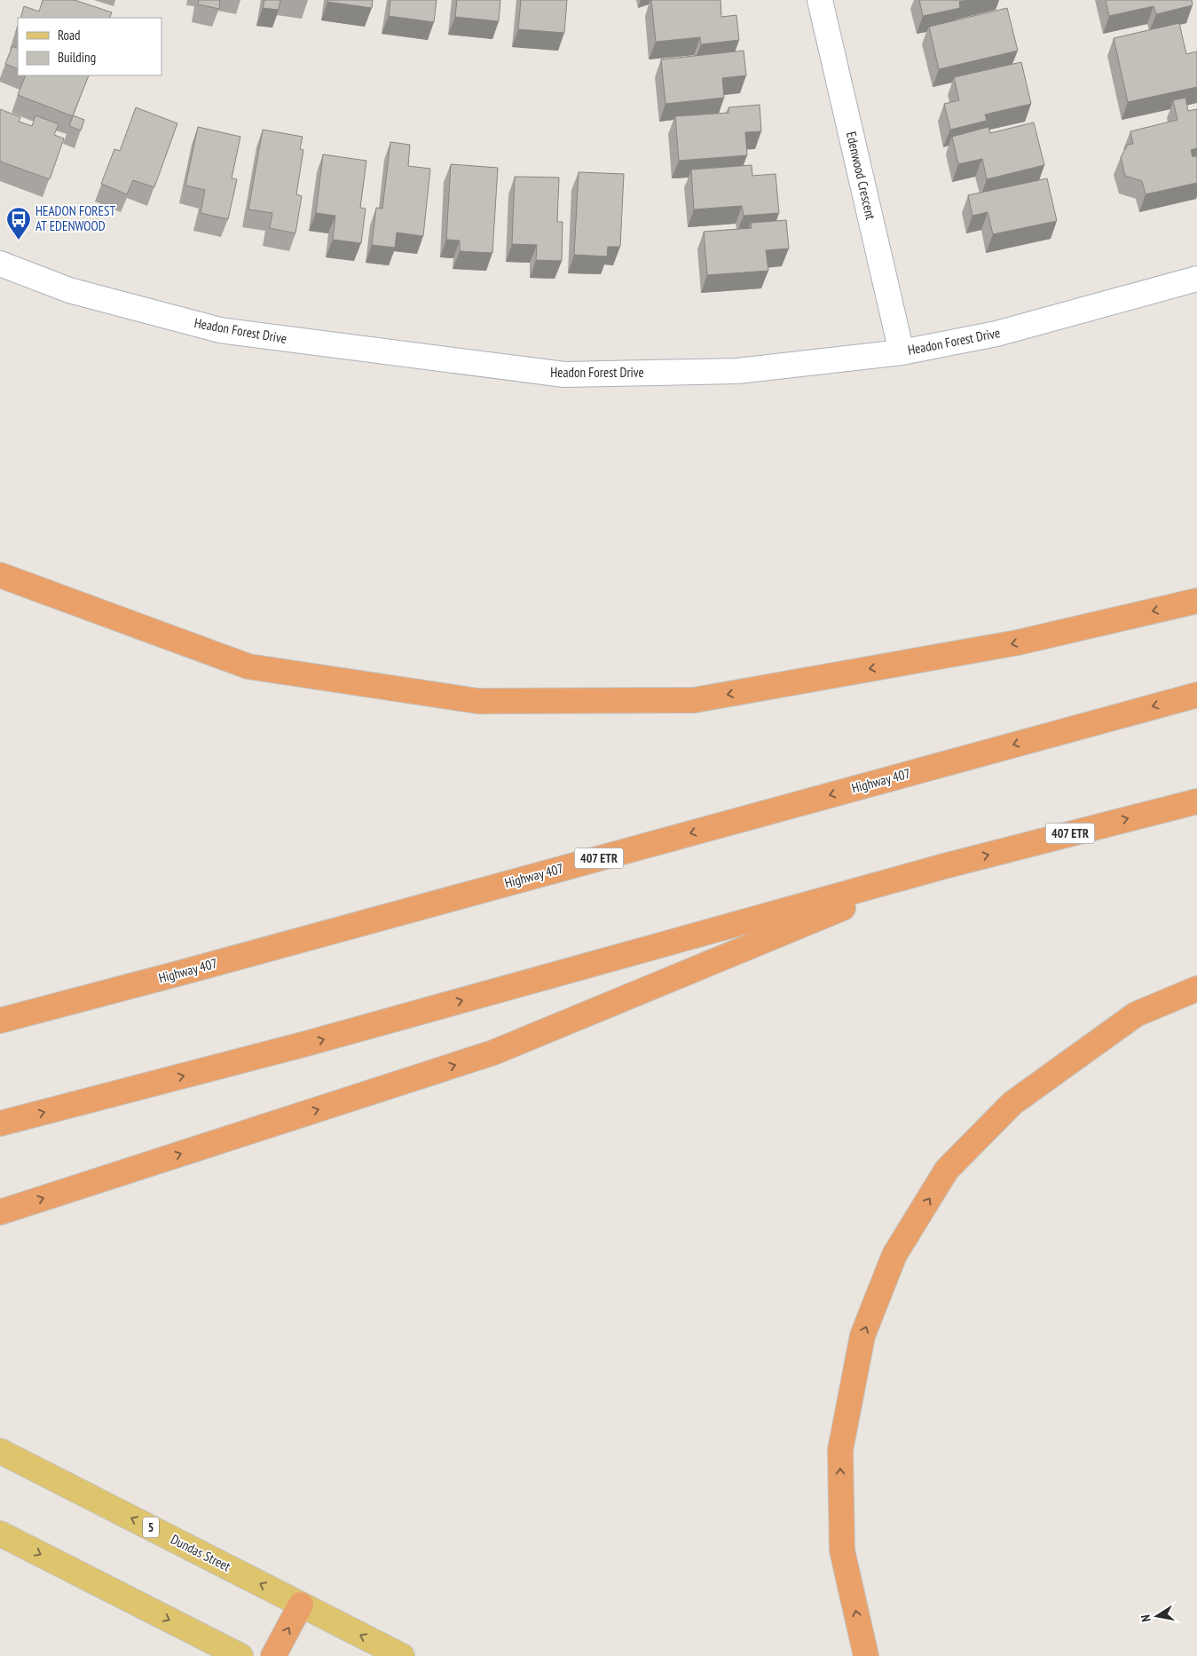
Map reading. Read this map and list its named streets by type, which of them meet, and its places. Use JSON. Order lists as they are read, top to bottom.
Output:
{
  "streets": {
    "highway": ["Highway 407", "407 ETR"],
    "main road": ["5", "Dundas Street"],
    "street": ["Edenwood Crescent", "Headon Forest Drive"]
  },
  "crossings": [
    ["Edenwood Crescent", "Headon Forest Drive"]
  ],
  "places": {
    "bus stop": ["HEADON FOREST AT EDENWOOD"]
  },
  "legend": ["Road", "Building"],
  "north": "left"
}
